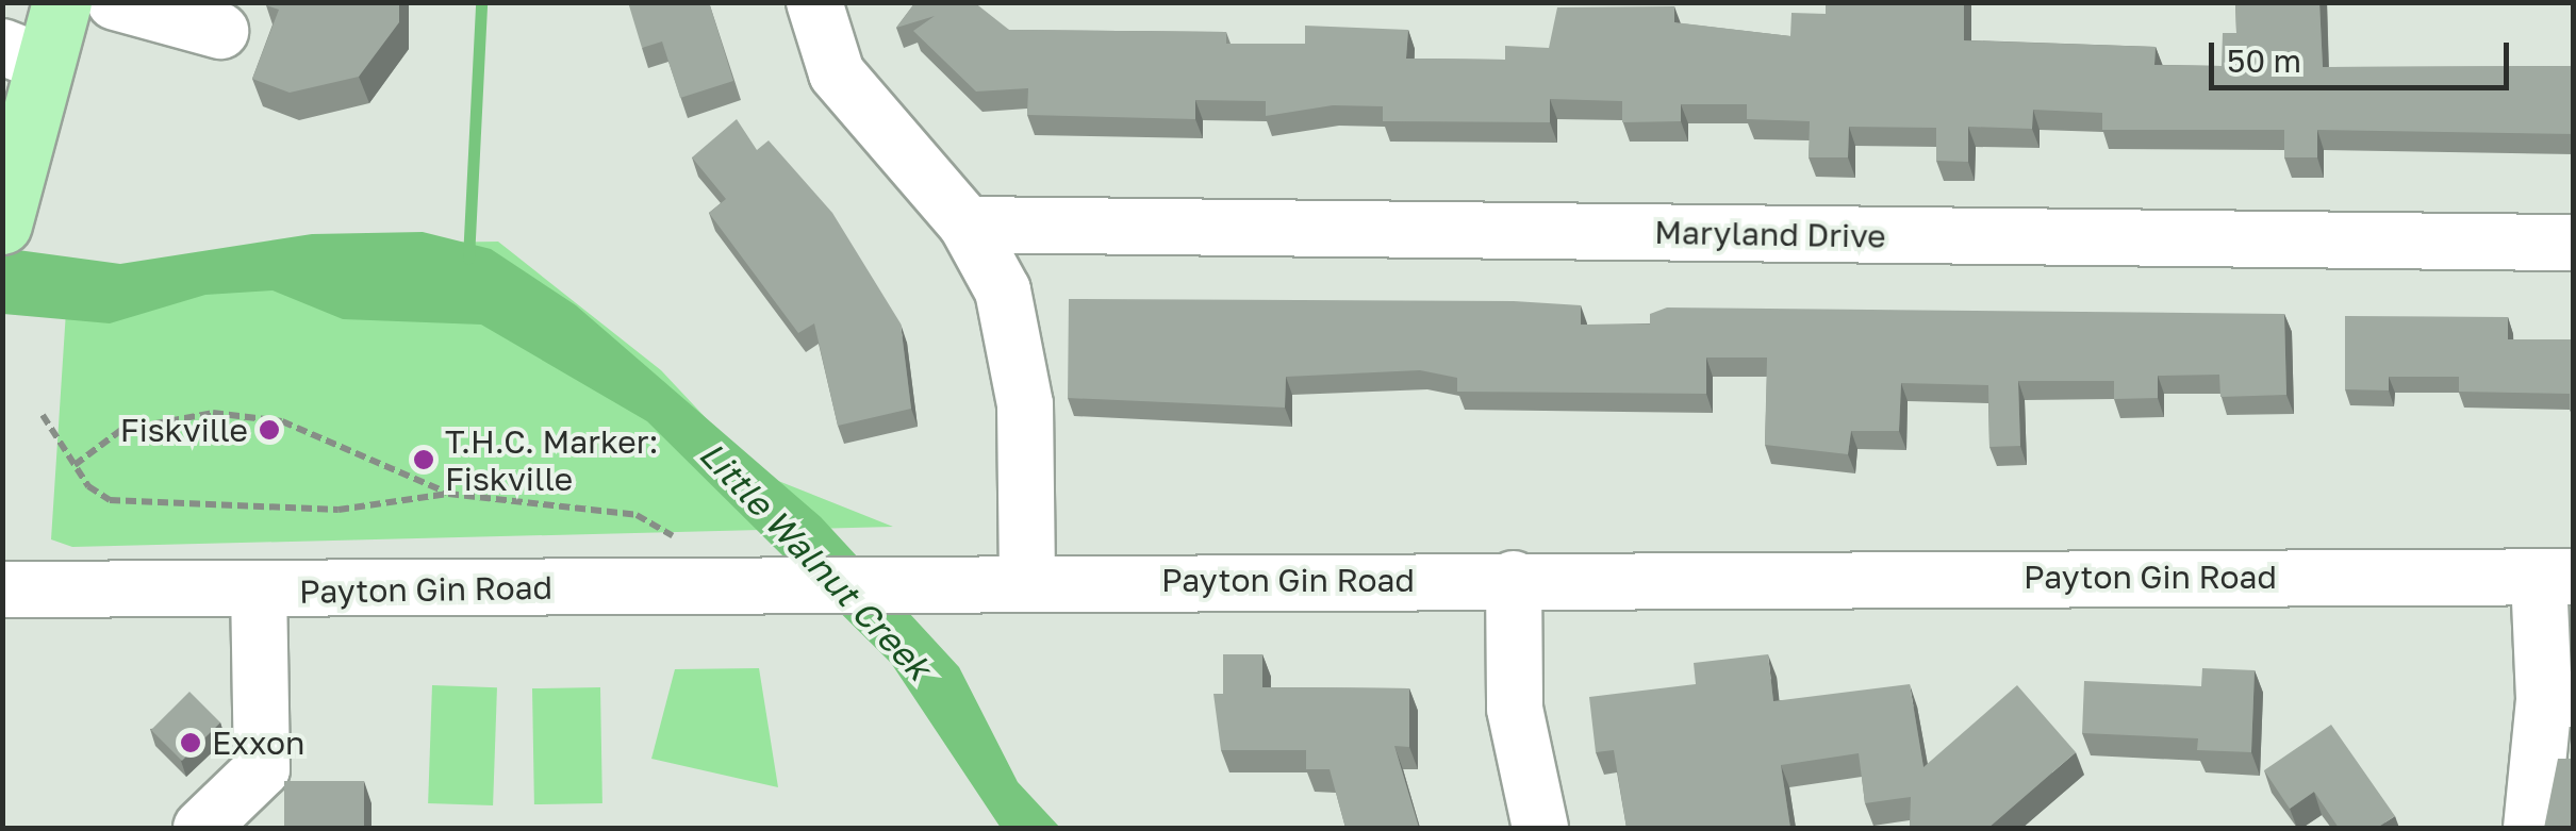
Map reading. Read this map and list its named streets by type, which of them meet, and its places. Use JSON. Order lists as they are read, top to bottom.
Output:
{
  "streets": {
    "street": ["Maryland Drive", "Payton Gin Road"]
  },
  "water": ["Little Walnut Creek"],
  "places": ["Fiskville", "T.H.C. Marker: Fiskville", "Exxon"],
  "scale_bar": "50 m"
}
